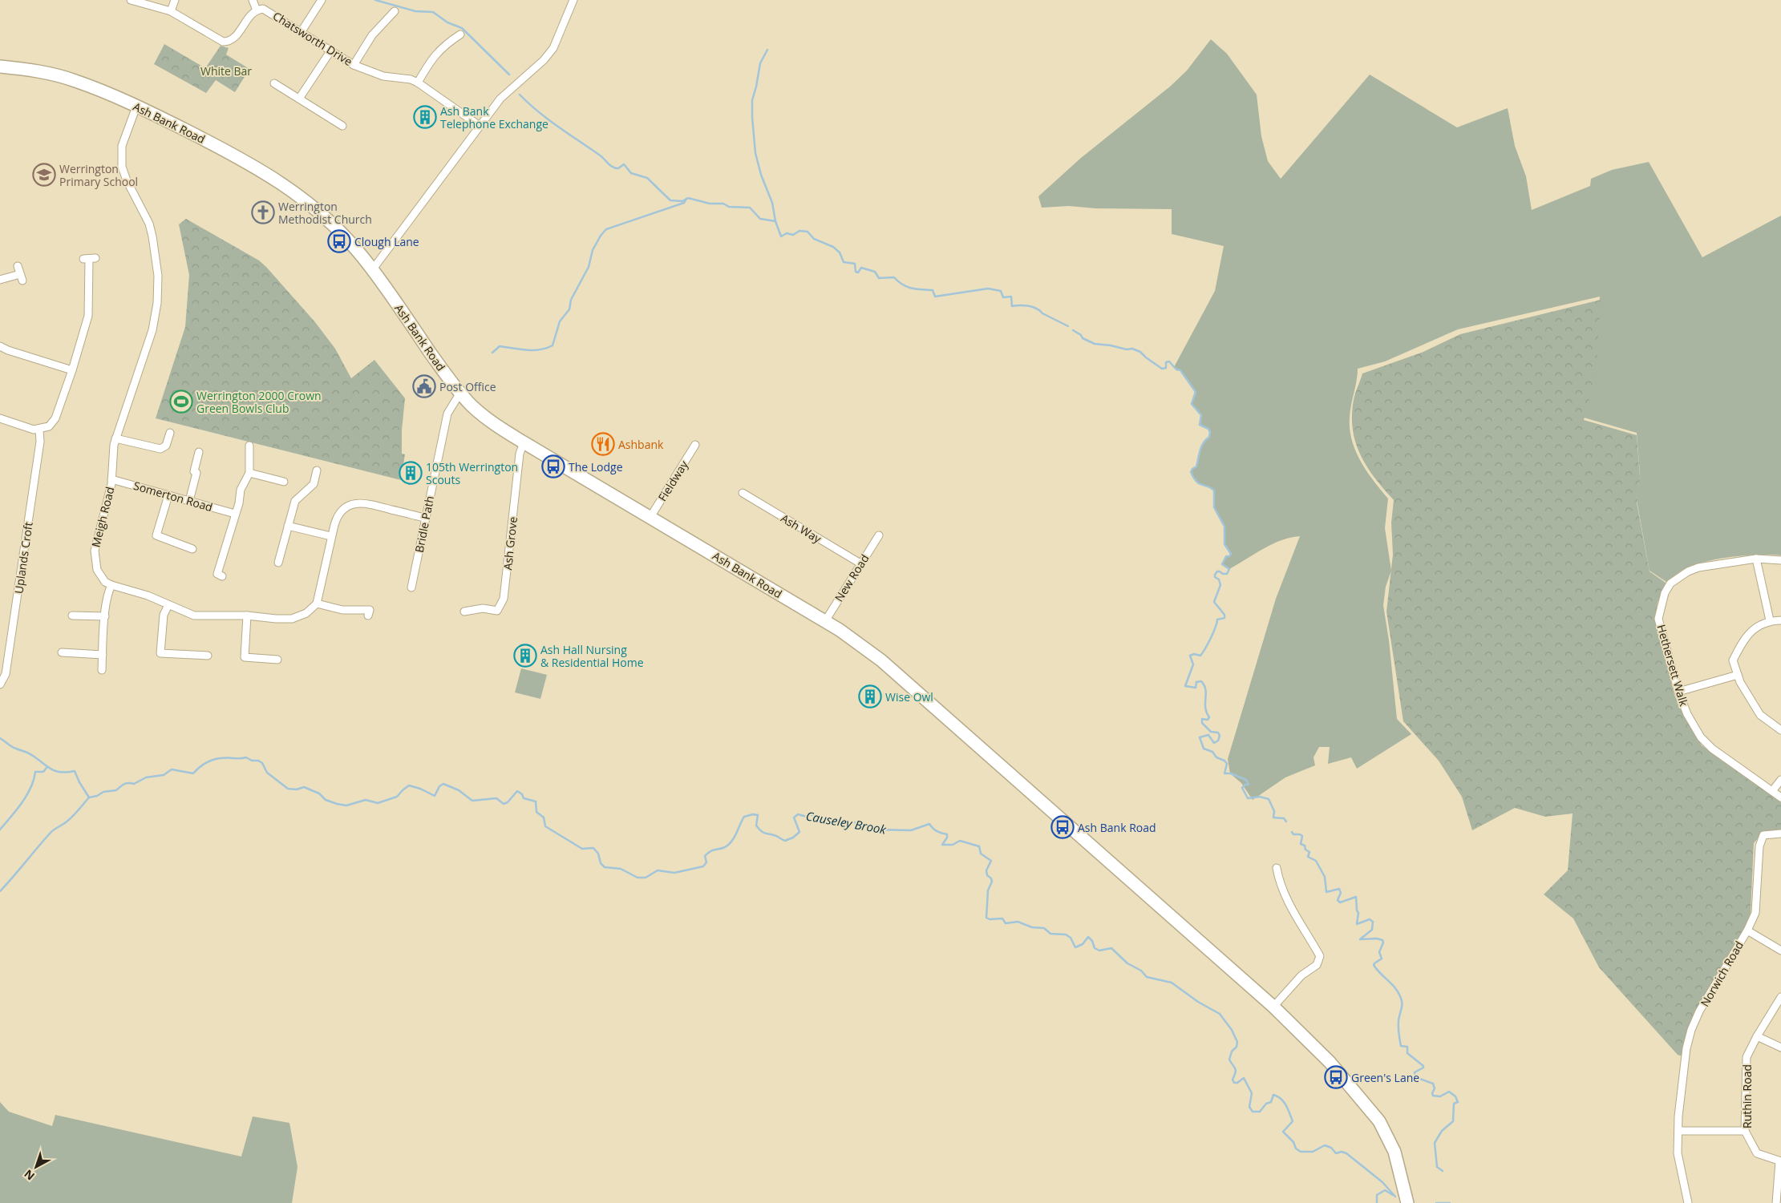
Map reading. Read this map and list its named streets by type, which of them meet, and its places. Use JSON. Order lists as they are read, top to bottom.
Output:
{
  "streets": {
    "highway": ["Ash Bank Road"],
    "street": [
      "Chatsworth Drive",
      "Fieldway",
      "Somerton Road",
      "Meigh Road",
      "Bridle Path",
      "Ash Way",
      "Ash Grove",
      "Uplands Croft",
      "New Road",
      "Hethersett Walk",
      "Norwich Road",
      "Ruthin Road"
    ]
  },
  "crossings": [
    ["Ash Bank Road", "Fieldway"],
    ["Ash Bank Road", "Meigh Road"],
    ["Ash Bank Road", "Bridle Path"],
    ["Ash Bank Road", "Ash Grove"],
    ["Ash Bank Road", "New Road"],
    ["Somerton Road", "Meigh Road"],
    ["Ash Way", "New Road"]
  ],
  "water": ["Causeley Brook"],
  "parks": ["White Bar"],
  "places": {
    "building": [
      "Ash Bank Telephone Exchange",
      "105th Werrington Scouts",
      "Ash Hall Nursing & Residential Home",
      "Wise Owl"
    ],
    "school or university": ["Werrington Primary School"],
    "church": ["Werrington Methodist Church"],
    "bus stop": [
      "Clough Lane",
      "The Lodge",
      "Ash Bank Road",
      "Green's Lane"
    ],
    "public building": ["Post Office"],
    "sports": ["Werrington 2000 Crown Green Bowls Club"],
    "restaurant": ["Ashbank"]
  },
  "north": "bottom left"
}
